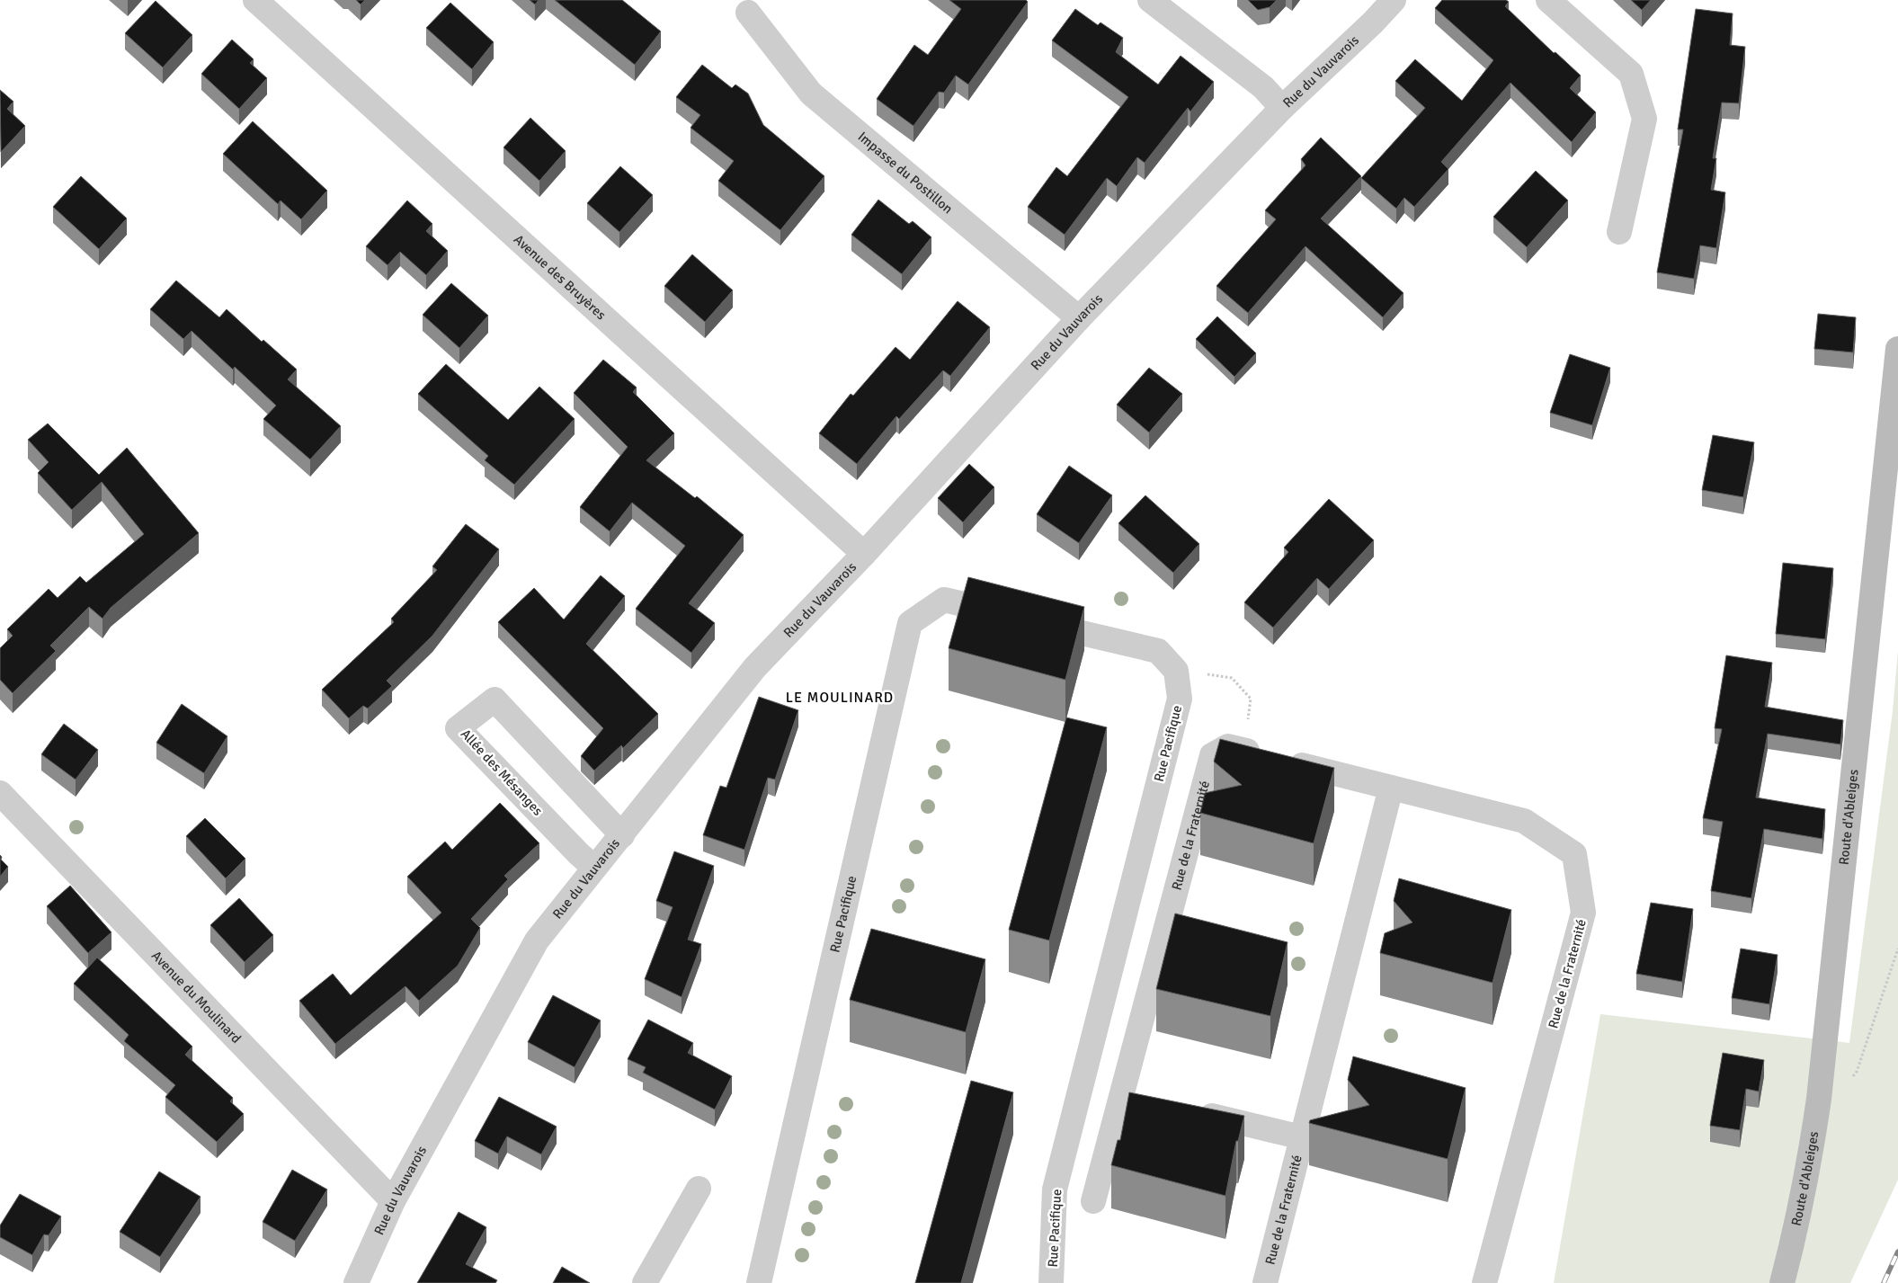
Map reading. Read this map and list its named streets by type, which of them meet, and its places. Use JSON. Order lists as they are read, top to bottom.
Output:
{
  "streets": {
    "main road": ["Route d'Ableiges"],
    "street": [
      "Rue du Vauvarois",
      "Impasse du Postillon",
      "Avenue des Bruyères",
      "Rue Pacifique",
      "Allée des Mésanges",
      "Rue de la Fraternité",
      "Avenue du Moulinard"
    ]
  },
  "crossings": [
    ["Rue du Vauvarois", "Impasse du Postillon"],
    ["Rue du Vauvarois", "Avenue des Bruyères"],
    ["Rue du Vauvarois", "Allée des Mésanges"],
    ["Rue du Vauvarois", "Avenue du Moulinard"]
  ],
  "districts": ["LE MOULINARD"]
}
